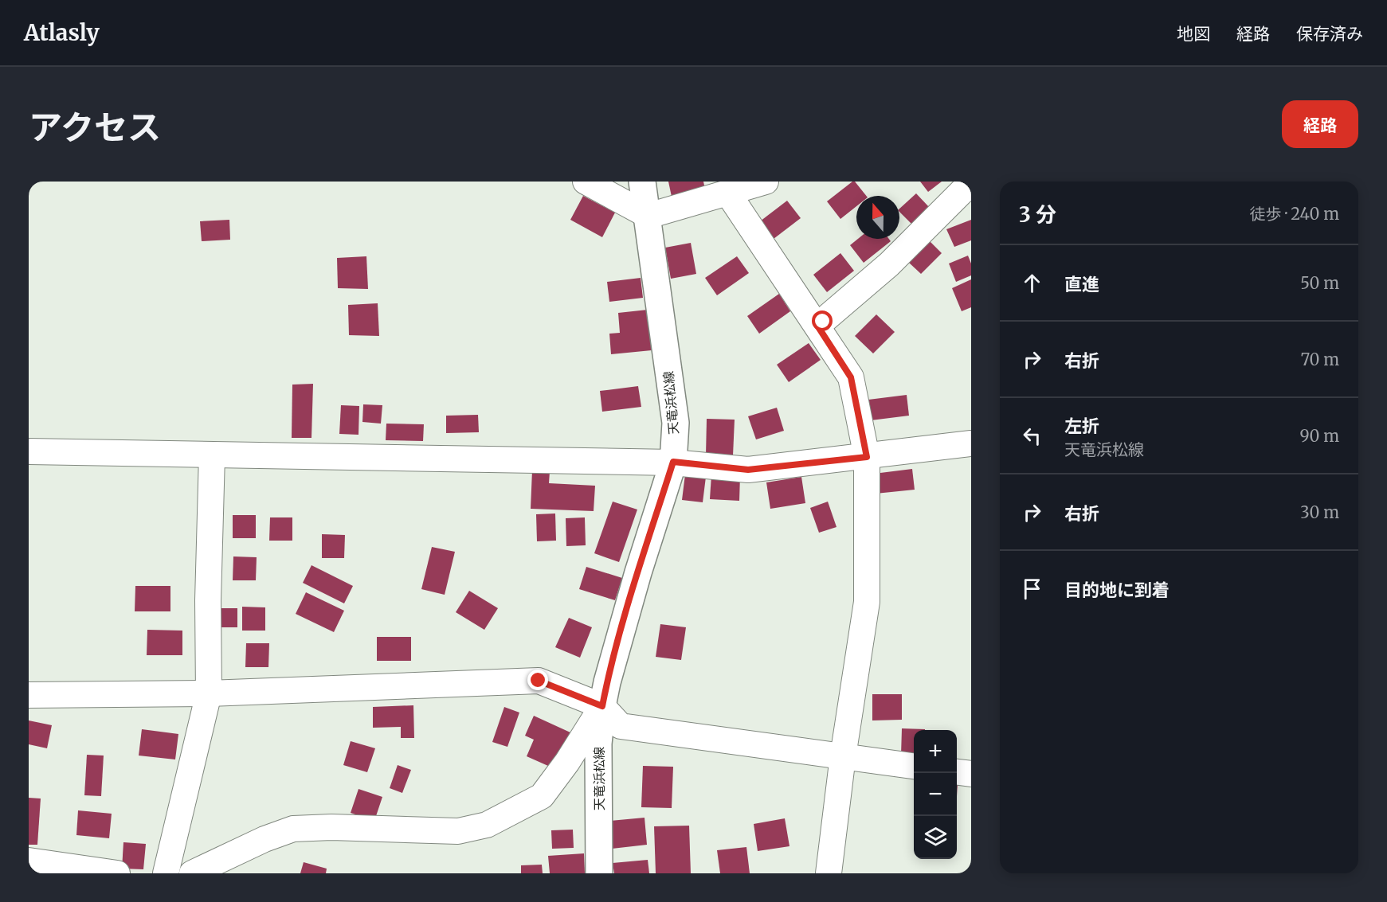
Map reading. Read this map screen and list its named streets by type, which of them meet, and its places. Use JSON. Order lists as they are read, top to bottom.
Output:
{
  "streets": {
    "main road": ["天竜浜松線"]
  },
  "north": "top",
  "page": {
    "header": "Atlasly",
    "nav": ["地図", "経路", "保存済み"],
    "title": "アクセス",
    "buttons": "経路",
    "heading": ["3 分", "徒歩 · 240 m"],
    "list": [
      ["直進", "50 m"],
      ["右折", "70 m"],
      ["左折", "天竜浜松線", "90 m"],
      ["右折", "30 m"],
      "目的地に到着"
    ],
    "map_buttons": ["+", "−"]
  }
}
